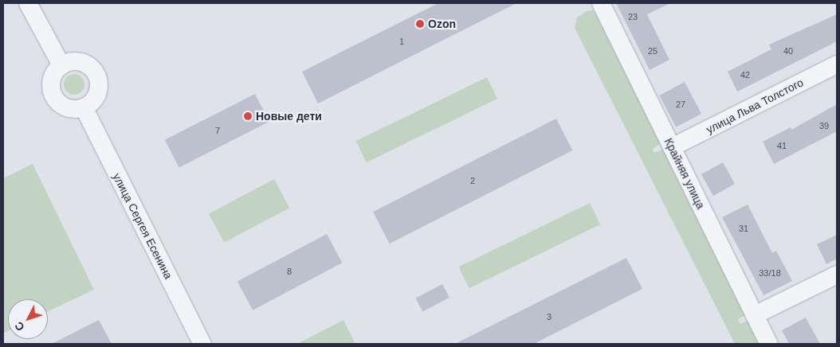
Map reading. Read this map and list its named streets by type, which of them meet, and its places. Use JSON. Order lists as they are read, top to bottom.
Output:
{
  "streets": {
    "street": ["улица Льва Толстого", "Крайняя улица", "улица Сергея Есенина"]
  },
  "crossings": [
    ["улица Льва Толстого", "Крайняя улица"]
  ],
  "places": ["Ozon", "Новые дети"],
  "house_numbers": [
    "23",
    "1",
    "25",
    "40",
    "42",
    "27",
    "39",
    "7",
    "41",
    "2",
    "31",
    "8",
    "33/18",
    "3"
  ],
  "north": "bottom left"
}
